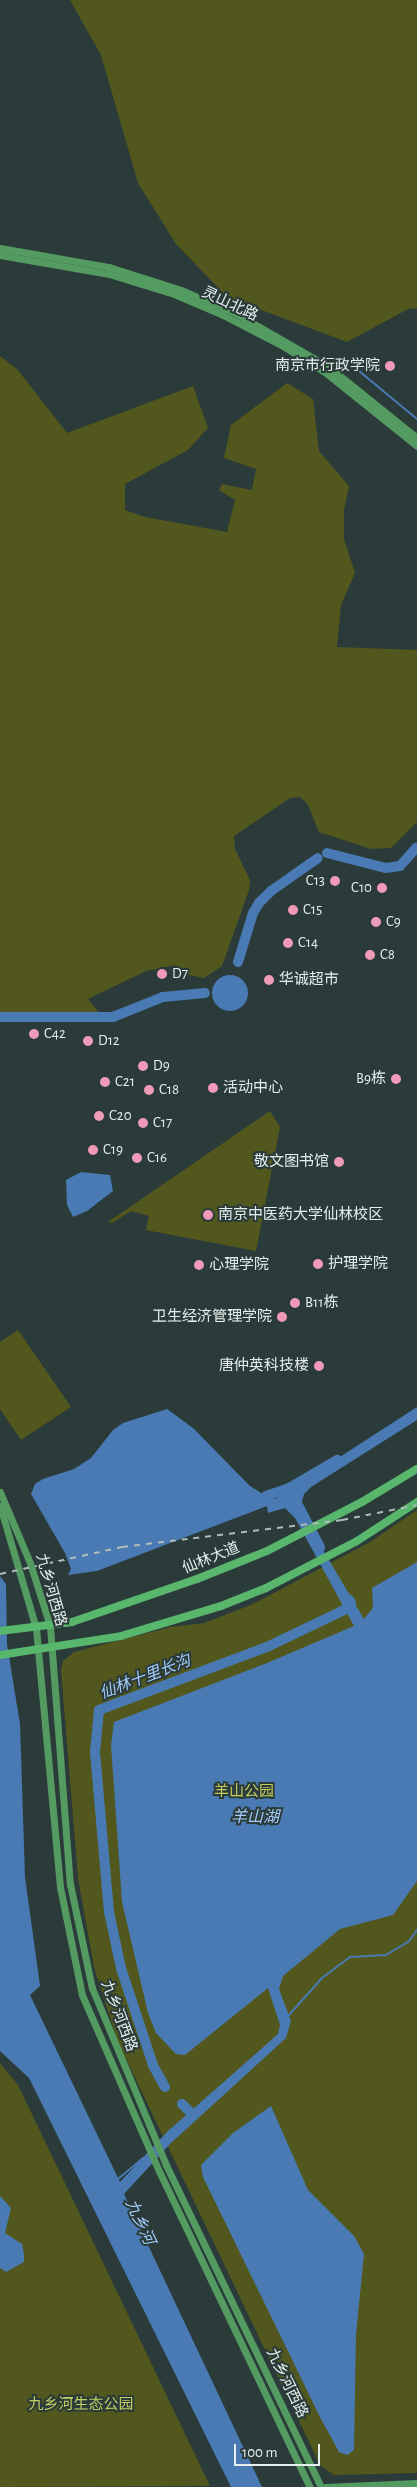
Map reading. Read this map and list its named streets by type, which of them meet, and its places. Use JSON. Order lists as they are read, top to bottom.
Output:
{
  "streets": {
    "main road": ["灵山北路", "仙林大道", "九乡河西路"]
  },
  "crossings": [
    ["仙林大道", "九乡河西路"]
  ],
  "water": ["仙林十里长沟", "羊山湖", "九乡河"],
  "parks": ["羊山公园", "九乡河生态公园"],
  "places": [
    "南京市行政学院",
    "C13",
    "C10",
    "C15",
    "C9",
    "C14",
    "C8",
    "D7",
    "华诚超市",
    "C42",
    "D12",
    "D9",
    "B9栋",
    "C21",
    "活动中心",
    "C18",
    "C20",
    "C17",
    "C19",
    "C16",
    "敬文图书馆",
    "南京中医药大学仙林校区",
    "护理学院",
    "心理学院",
    "B11栋",
    "卫生经济管理学院",
    "唐仲英科技楼"
  ],
  "scale_bar": "100 m"
}
